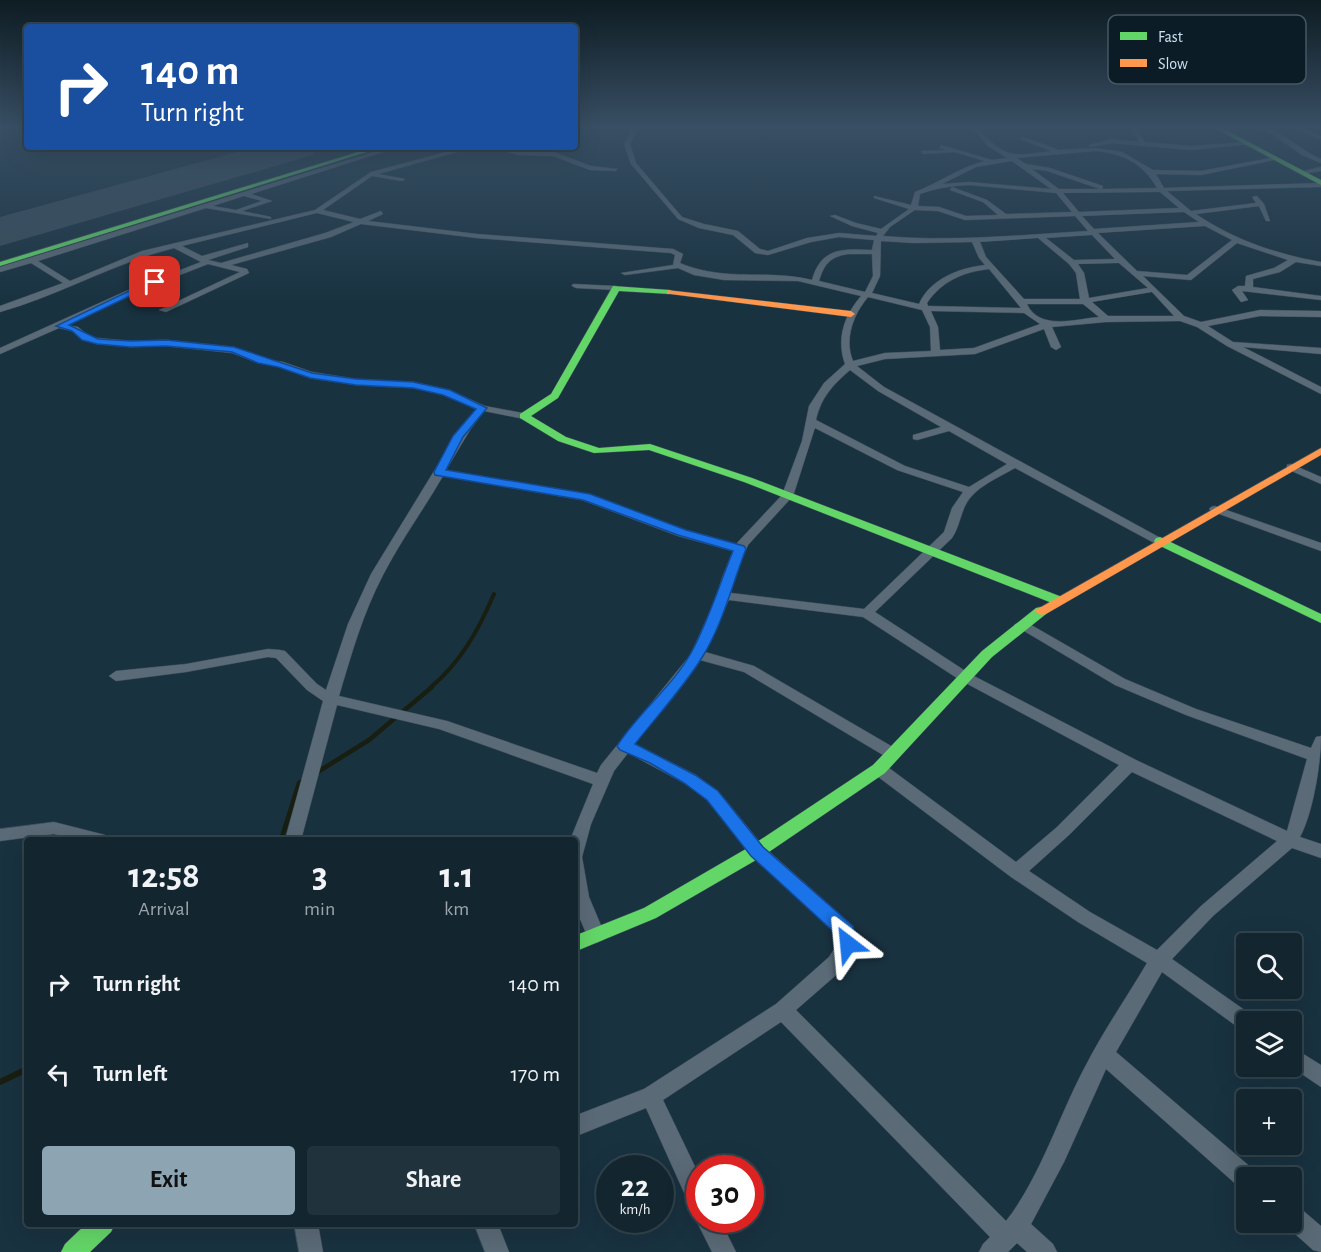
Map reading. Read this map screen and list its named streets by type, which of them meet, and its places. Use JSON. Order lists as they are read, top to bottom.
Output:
{
  "legend": ["Fast", "Slow"],
  "page": {
    "turn": ["140 m", "Turn right"],
    "eta": [
      "12:58",
      "Arrival",
      "3",
      "min",
      "1.1",
      "km"
    ],
    "map_buttons": ["+", "−"],
    "list": [
      {
        "name": "Turn right",
        "value": "140 m"
      },
      {
        "name": "Turn left",
        "value": "170 m"
      }
    ],
    "buttons": ["Exit", "Share"],
    "speed": "22 km/h",
    "limit": "30"
  }
}
